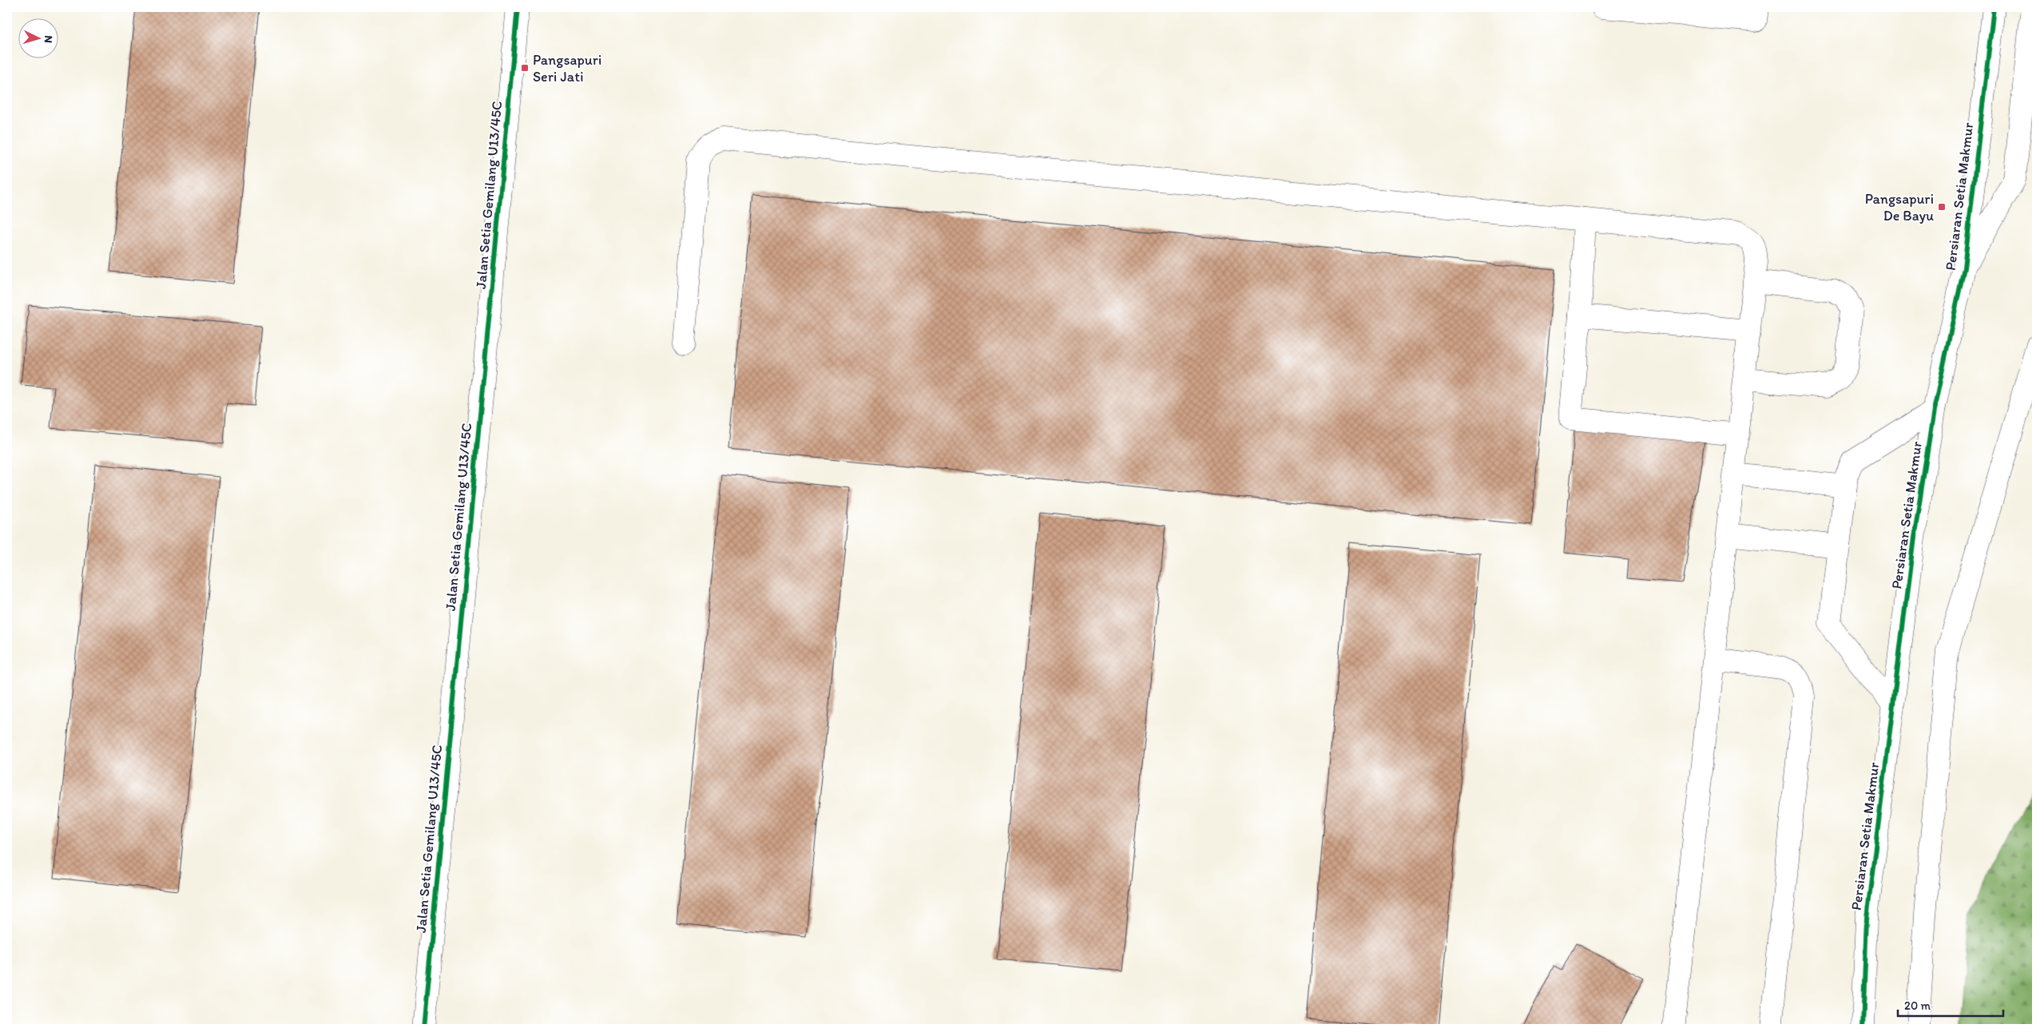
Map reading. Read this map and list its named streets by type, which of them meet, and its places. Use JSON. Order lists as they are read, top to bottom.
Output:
{
  "streets": {
    "street": ["Jalan Setia Gemilang U13/45C", "Persiaran Setia Makmur"]
  },
  "places": {
    "transit": ["Pangsapuri Seri Jati", "Pangsapuri De Bayu"]
  },
  "scale_bar": "20 m",
  "north": "right"
}
